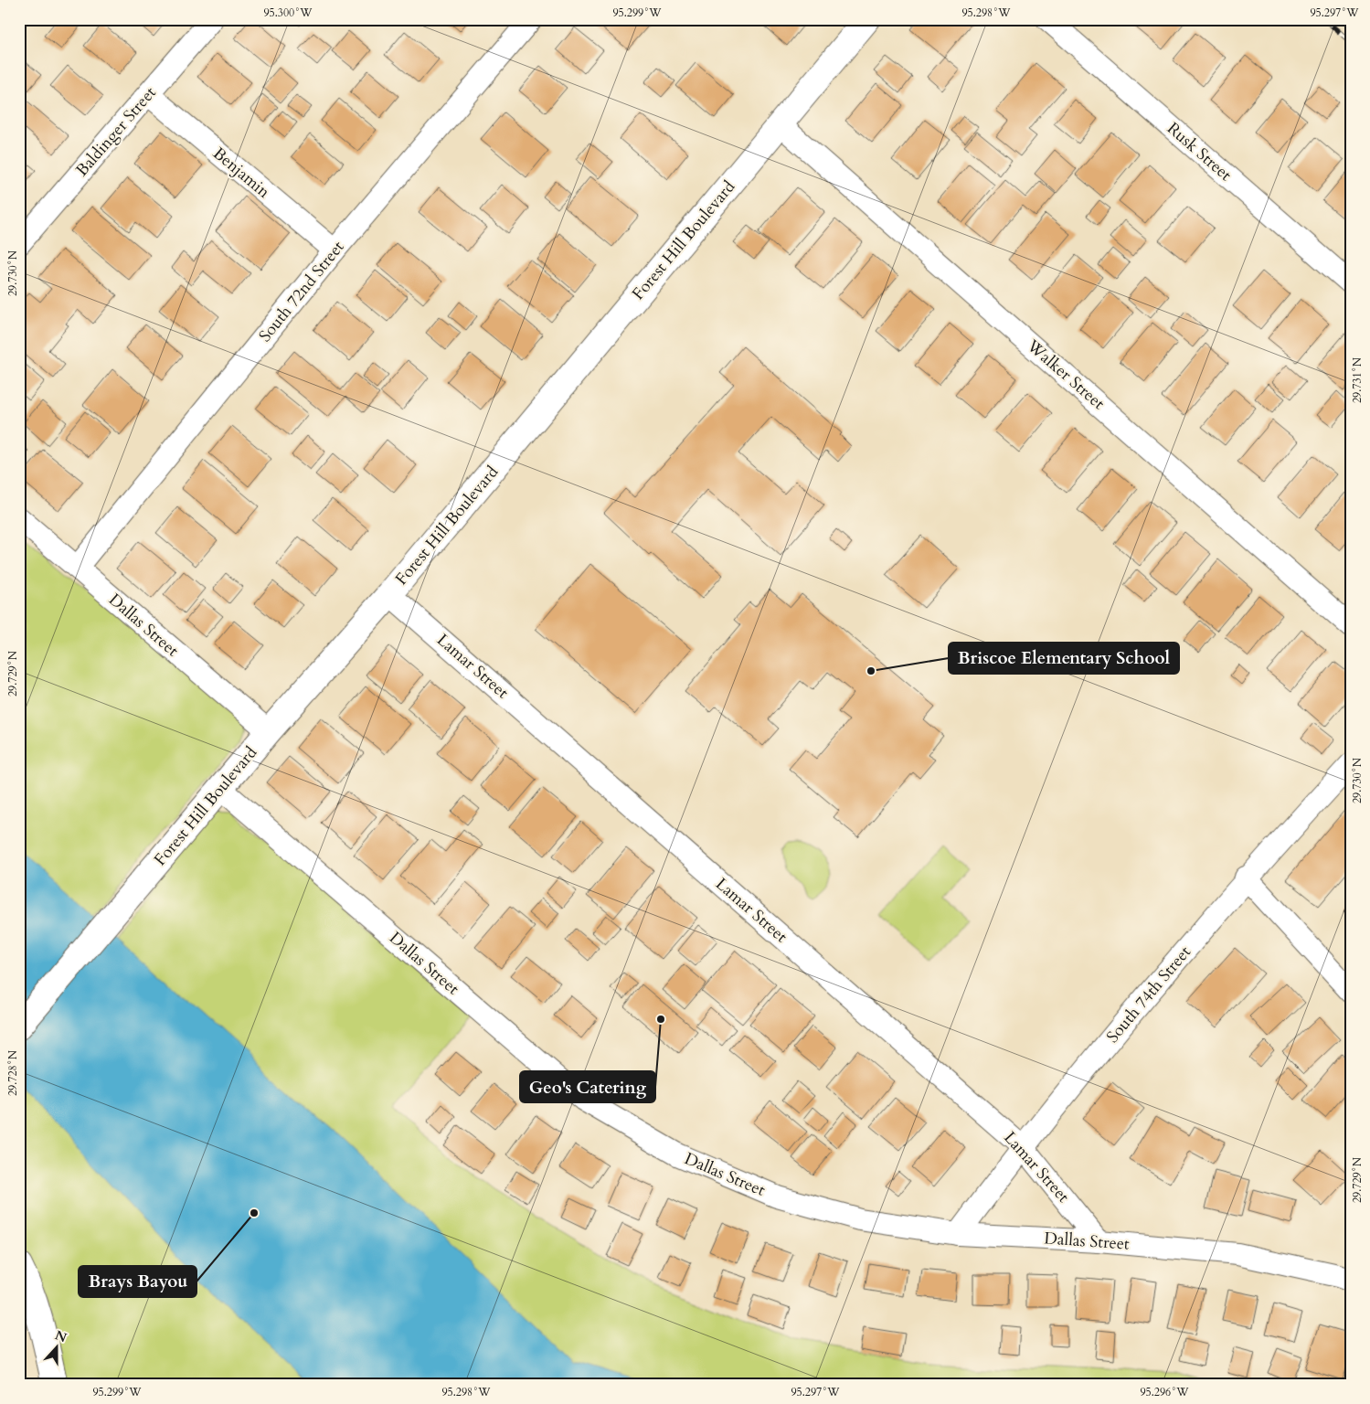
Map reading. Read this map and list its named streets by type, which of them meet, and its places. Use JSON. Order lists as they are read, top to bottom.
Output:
{
  "streets": {
    "street": [
      "Baldinger Street",
      "Rusk Street",
      "Benjamin",
      "Forest Hill Boulevard",
      "South 72nd Street",
      "Walker Street",
      "Dallas Street",
      "Lamar Street",
      "South 74th Street"
    ]
  },
  "crossings": [
    ["Baldinger Street", "Benjamin"],
    ["Benjamin", "South 72nd Street"],
    ["Forest Hill Boulevard", "Walker Street"],
    ["Forest Hill Boulevard", "Dallas Street"],
    ["Forest Hill Boulevard", "Lamar Street"],
    ["South 72nd Street", "Dallas Street"],
    ["Dallas Street", "Lamar Street"],
    ["Dallas Street", "South 74th Street"],
    ["Lamar Street", "South 74th Street"]
  ],
  "places": ["Briscoe Elementary School", "Geo's Catering", "Brays Bayou"],
  "north": "top",
  "coordinates": [
    "95.300°W",
    "95.299°W",
    "95.298°W",
    "95.297°W",
    "29.730°N",
    "29.731°N",
    "29.729°N",
    "29.728°N",
    "95.296°W"
  ]
}
